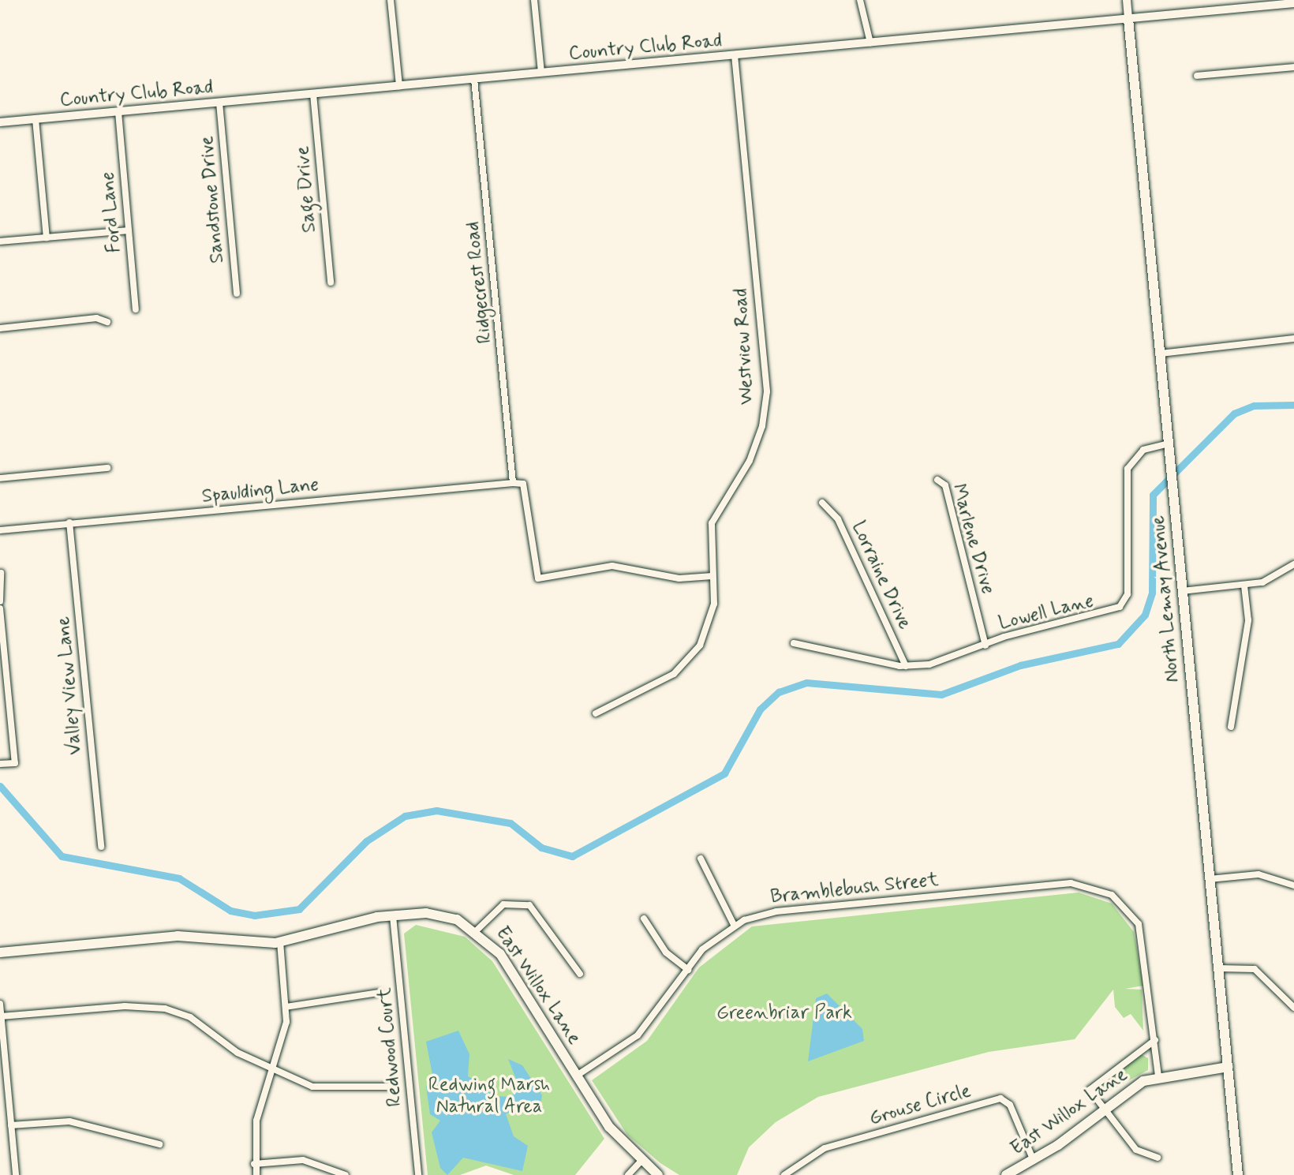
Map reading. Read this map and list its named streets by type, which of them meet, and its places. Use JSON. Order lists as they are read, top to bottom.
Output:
{
  "streets": {
    "main road": ["North Lemay Avenue", "East Willox Lane"],
    "street": [
      "Country Club Road",
      "Sage Drive",
      "Sandstone Drive",
      "Ford Lane",
      "Ridgecrest Road",
      "Westview Road",
      "Spaulding Lane",
      "Marlene Drive",
      "Lorraine Drive",
      "Lowell Lane",
      "Valley View Lane",
      "Bramblebush Street",
      "Redwood Court",
      "Grouse Circle"
    ]
  },
  "crossings": [
    ["Country Club Road", "Sage Drive"],
    ["Country Club Road", "Sandstone Drive"],
    ["Country Club Road", "Ford Lane"],
    ["Country Club Road", "Ridgecrest Road"],
    ["Country Club Road", "Westview Road"],
    ["Country Club Road", "North Lemay Avenue"],
    ["Ridgecrest Road", "Spaulding Lane"],
    ["Westview Road", "Spaulding Lane"],
    ["Spaulding Lane", "Valley View Lane"],
    ["Marlene Drive", "Lowell Lane"],
    ["Lorraine Drive", "Lowell Lane"],
    ["North Lemay Avenue", "Lowell Lane"],
    ["North Lemay Avenue", "East Willox Lane"],
    ["Bramblebush Street", "East Willox Lane"],
    ["East Willox Lane", "Redwood Court"],
    ["East Willox Lane", "Grouse Circle"]
  ],
  "parks": ["Greenbriar Park", "Redwing Marsh Natural Area"]
}
